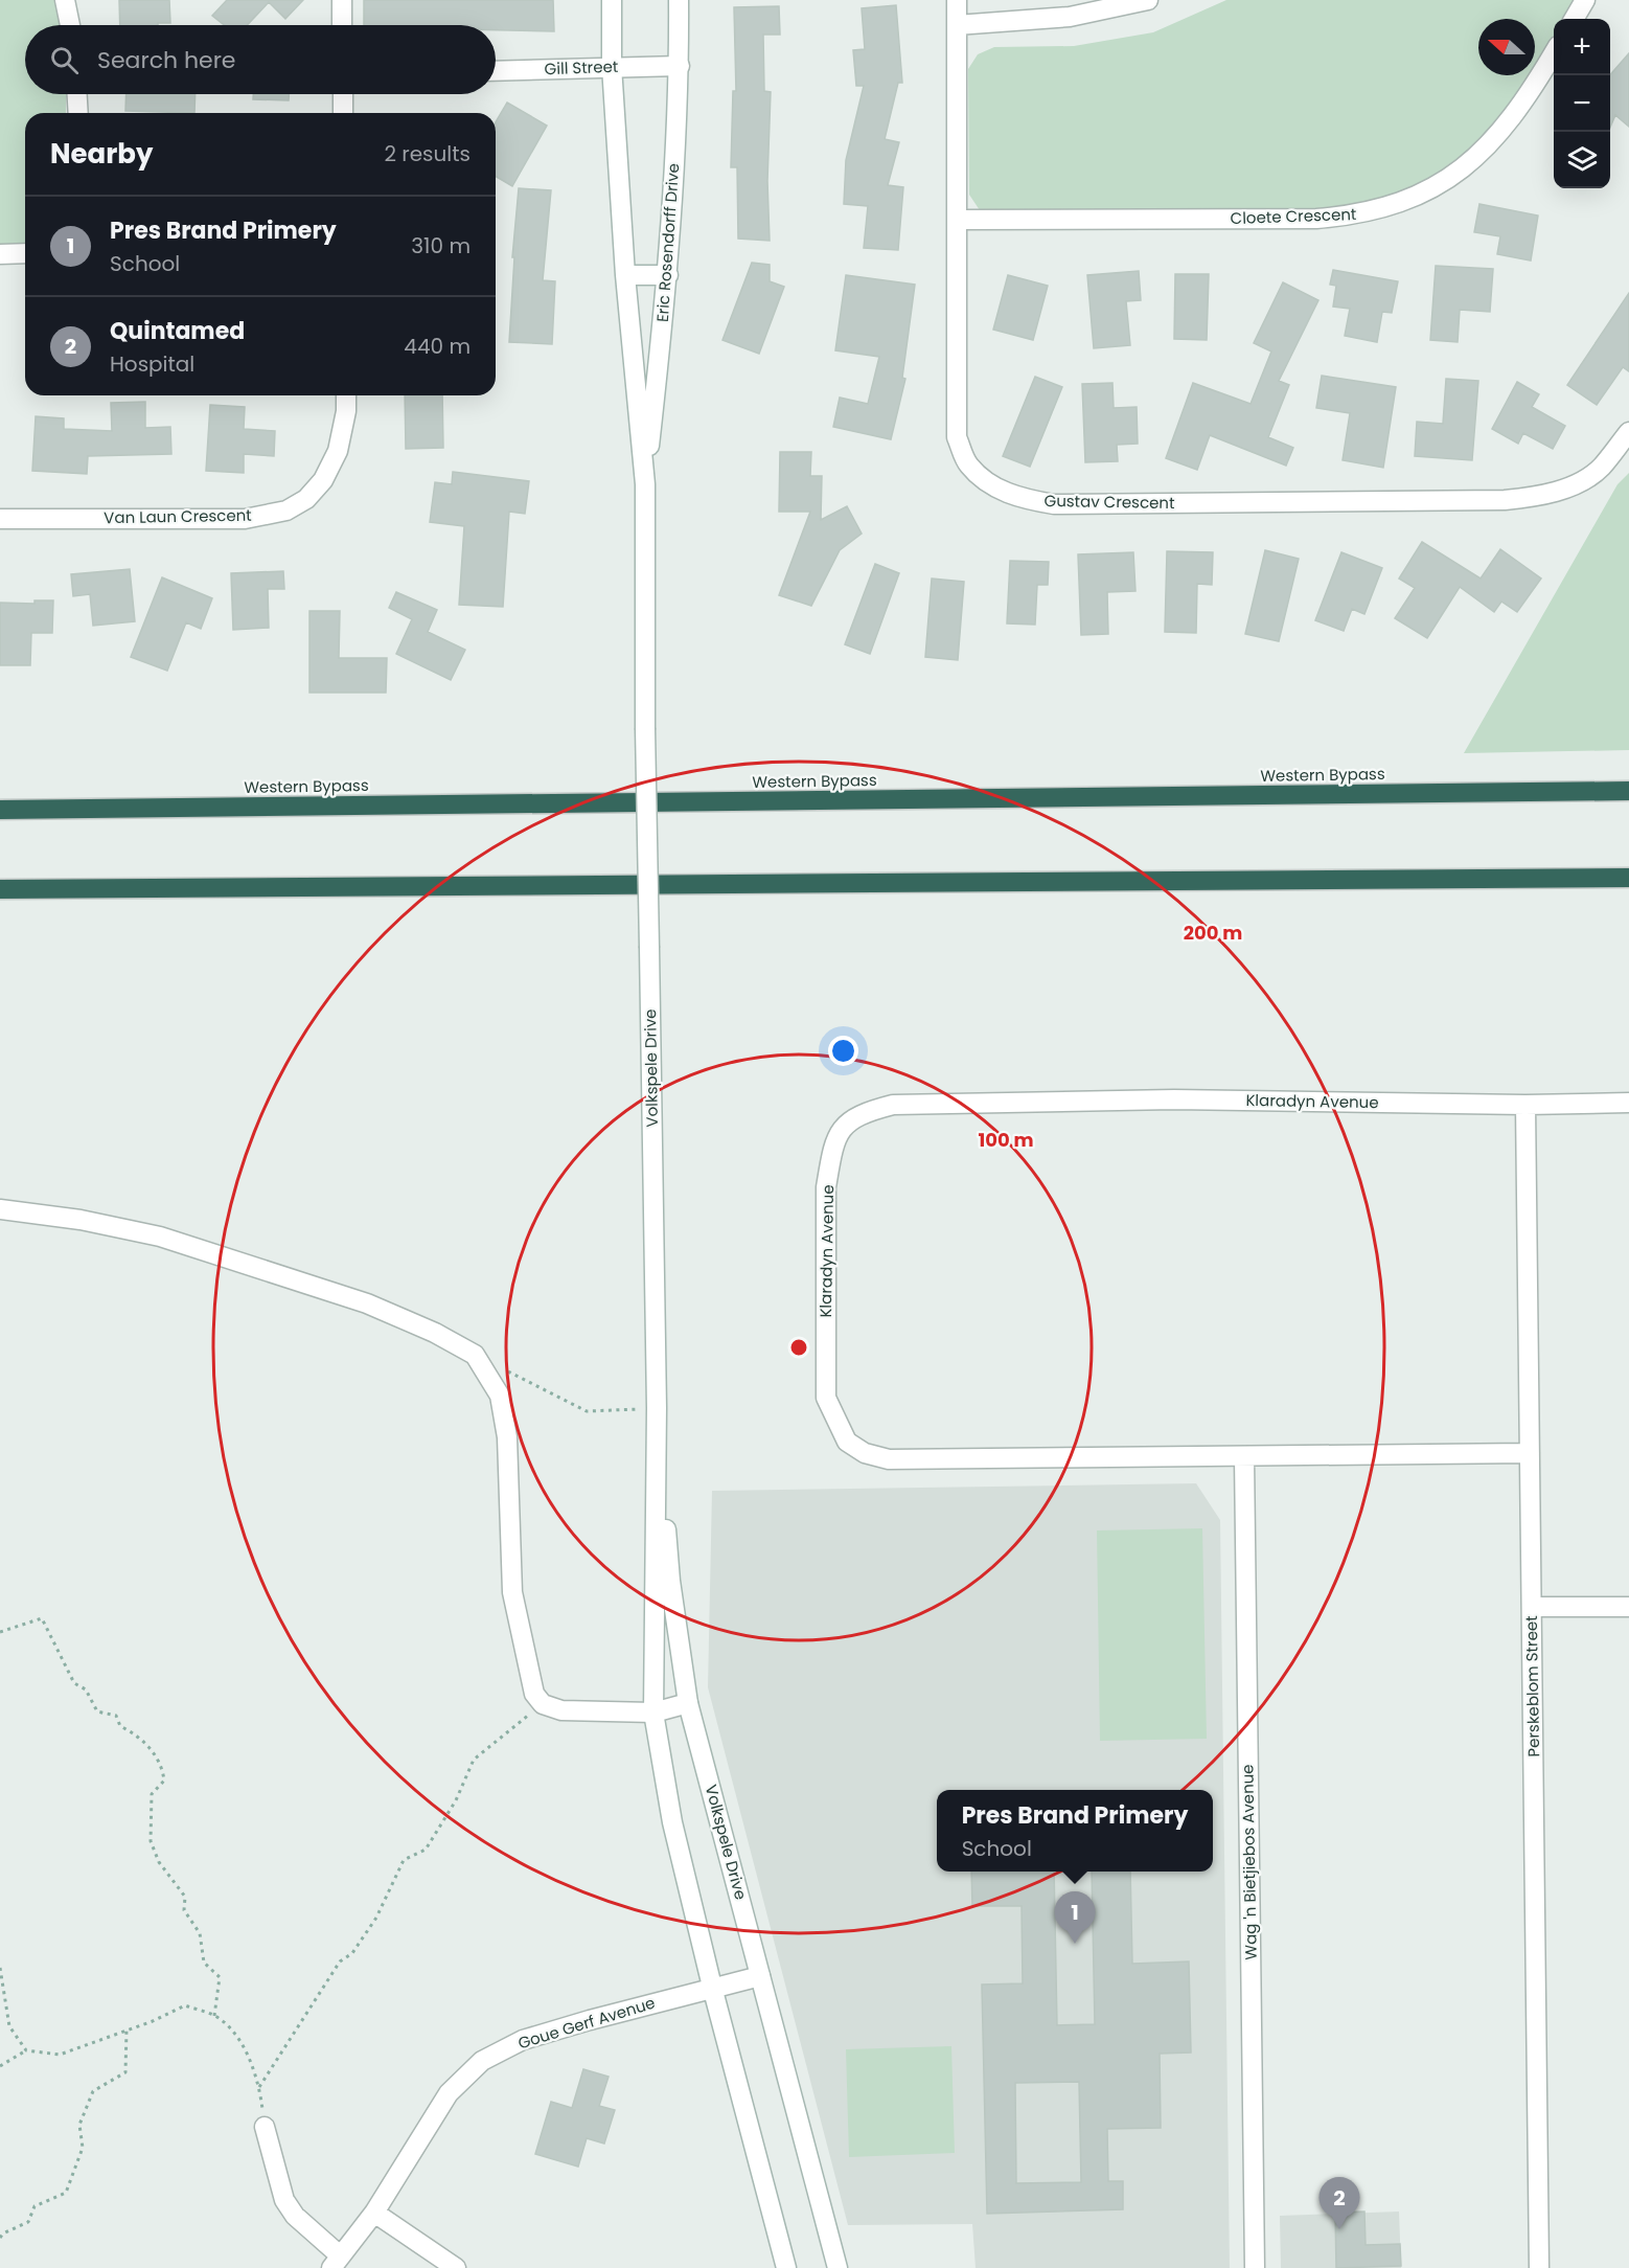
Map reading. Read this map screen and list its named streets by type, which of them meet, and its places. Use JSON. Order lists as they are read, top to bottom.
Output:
{
  "streets": {
    "highway": ["Western Bypass"],
    "street": [
      "Gill Street",
      "Cloete Crescent",
      "Eric Rosendorff Drive",
      "Gustav Crescent",
      "Van Laun Crescent",
      "Volkspele Drive",
      "Klaradyn Avenue",
      "Perskeblom Street",
      "Wag 'n Bietjiebos Avenue",
      "Goue Gerf Avenue"
    ]
  },
  "crossings": [
    ["Gill Street", "Eric Rosendorff Drive"],
    ["Cloete Crescent", "Gustav Crescent"],
    ["Eric Rosendorff Drive", "Volkspele Drive"],
    ["Volkspele Drive", "Goue Gerf Avenue"],
    ["Klaradyn Avenue", "Perskeblom Street"],
    ["Klaradyn Avenue", "Wag 'n Bietjiebos Avenue"]
  ],
  "north": "left",
  "page": {
    "map_buttons": ["+", "−"],
    "search": "Search here",
    "heading": ["Nearby", "2 results"],
    "list": [
      {
        "mark": "1",
        "name": "Pres Brand Primery",
        "note": "School",
        "value": "310 m"
      },
      {
        "mark": "2",
        "name": "Quintamed",
        "note": "Hospital",
        "value": "440 m"
      }
    ],
    "popup": ["Pres Brand Primery", "School"],
    "pins": ["1", "2"]
  },
  "rings": ["200 m", "100 m"]
}
